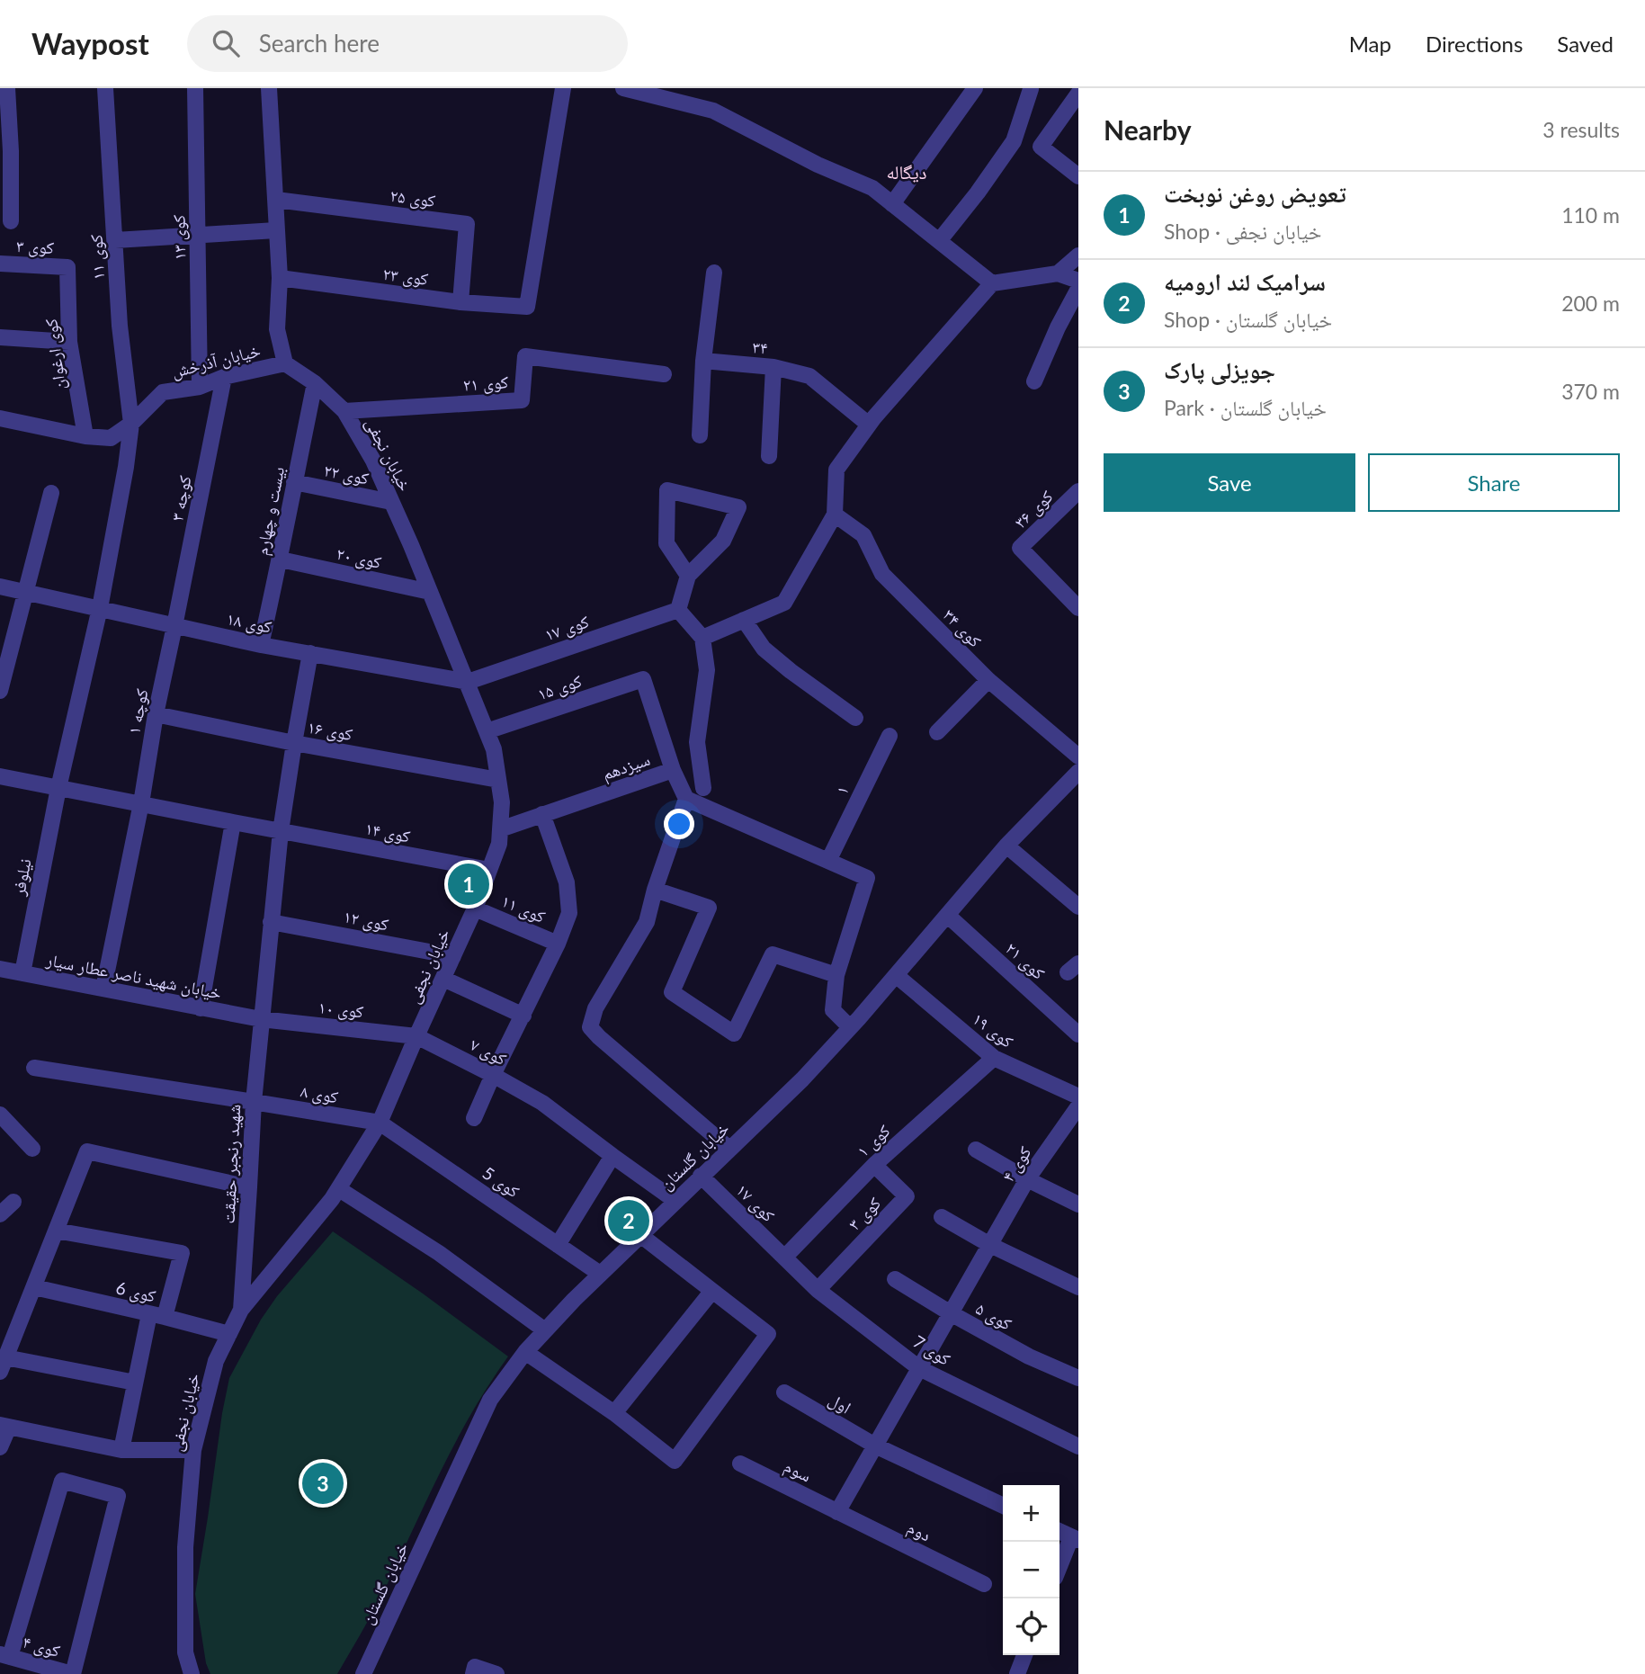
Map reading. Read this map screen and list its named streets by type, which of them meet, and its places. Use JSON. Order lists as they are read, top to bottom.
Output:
{
  "streets": {
    "street": [
      "کوی ۲۵",
      "کوی ۱۳",
      "کوی ۳",
      "کوی ۱۱",
      "کوی ۲۳",
      "۳۴",
      "کوی ارغوان",
      "خیابان آذرخش",
      "کوی ۲۱",
      "خیابان نجفی",
      "کوی ۲۲",
      "کوچه ۳",
      "کوی ۳۶",
      "بیست و چهارم",
      "کوی ۲۰",
      "کوی ۱۸",
      "کوی ۱۷",
      "کوی ۳۴",
      "کوی ۱۵",
      "کوچه ۱",
      "کوی ۱۶",
      "سیزدهم",
      "۱",
      "کوی ۱۴",
      "نیلوفر",
      "کوی ۱۲",
      "خیابان شهید ناصر عطار سیار",
      "کوی ۱۰",
      "کوی ۱۹",
      "کوی ۷",
      "کوی ۸",
      "کوی ۱",
      "خیابان گلستان",
      "شهید رنجبر حقیقت",
      "کوی ۴",
      "کوی 5",
      "کوی 6",
      "کوی ۵",
      "کوی 7",
      "اول",
      "سوم",
      "دوم"
    ]
  },
  "crossings": [
    ["کوی ۲۵", "کوی ۲۳"],
    ["کوی ۱۳", "خیابان آذرخش"],
    ["کوی ۳", "کوی ارغوان"],
    ["کوی ۳", "کوی ۱"],
    ["کوی ۳", "کوی 7"],
    ["کوی ۱۱", "خیابان آذرخش"],
    ["کوی ۱۱", "خیابان نجفی"],
    ["کوی ۱۱", "کوی ۱۸"],
    ["کوی ۱۱", "نیلوفر"],
    ["کوی ارغوان", "خیابان آذرخش"],
    ["خیابان آذرخش", "خیابان نجفی"],
    ["خیابان آذرخش", "کوچه ۳"],
    ["کوی ۲۱", "خیابان نجفی"],
    ["کوی ۲۱", "خیابان گلستان"],
    ["خیابان نجفی", "کوی ۲۲"],
    ["خیابان نجفی", "بیست و چهارم"],
    ["خیابان نجفی", "کوی ۲۰"],
    ["خیابان نجفی", "کوی ۱۸"],
    ["خیابان نجفی", "کوی ۱۷"],
    ["خیابان نجفی", "کوی ۱۵"],
    ["خیابان نجفی", "کوی ۱۶"],
    ["خیابان نجفی", "سیزدهم"],
    ["خیابان نجفی", "کوی ۱۴"],
    ["خیابان نجفی", "کوی ۱۲"],
    ["خیابان نجفی", "کوی ۱۰"],
    ["خیابان نجفی", "کوی ۷"],
    ["خیابان نجفی", "کوی ۸"],
    ["خیابان نجفی", "شهید رنجبر حقیقت"],
    ["خیابان نجفی", "کوی 5"],
    ["خیابان نجفی", "کوی 6"],
    ["کوی ۲۲", "بیست و چهارم"],
    ["کوچه ۳", "کوی ۱۸"],
    ["کوچه ۳", "کوچه ۱"],
    ["بیست و چهارم", "کوی ۲۰"],
    ["بیست و چهارم", "کوی ۱۸"],
    ["کوی ۱۸", "کوی ۱۷"],
    ["کوی ۱۸", "کوچه ۱"],
    ["کوی ۱۸", "نیلوفر"],
    ["کوی ۱۸", "شهید رنجبر حقیقت"],
    ["کوی ۱۷", "کوی ۱"],
    ["کوی ۱۷", "خیابان گلستان"],
    ["کوی ۱۷", "کوی 7"],
    ["کوی ۱۵", "سیزدهم"],
    ["کوچه ۱", "کوی ۱۶"],
    ["کوچه ۱", "کوی ۱۴"],
    ["کوچه ۱", "خیابان شهید ناصر عطار سیار"],
    ["کوی ۱۶", "شهید رنجبر حقیقت"],
    ["کوی ۱۴", "نیلوفر"],
    ["کوی ۱۴", "شهید رنجبر حقیقت"],
    ["نیلوفر", "خیابان شهید ناصر عطار سیار"],
    ["کوی ۱۲", "شهید رنجبر حقیقت"],
    ["خیابان شهید ناصر عطار سیار", "کوی ۱۰"],
    ["خیابان شهید ناصر عطار سیار", "شهید رنجبر حقیقت"],
    ["کوی ۱۰", "کوی ۷"],
    ["کوی ۱۰", "شهید رنجبر حقیقت"],
    ["کوی ۱۹", "کوی ۱"],
    ["کوی ۱۹", "خیابان گلستان"],
    ["کوی ۷", "خیابان گلستان"],
    ["کوی ۸", "شهید رنجبر حقیقت"],
    ["کوی ۸", "کوی 5"],
    ["کوی ۱", "کوی 7"],
    ["خیابان گلستان", "کوی 5"],
    ["کوی ۴", "کوی ۵"],
    ["کوی ۴", "کوی 7"],
    ["کوی ۴", "اول"],
    ["کوی ۴", "سوم"],
    ["کوی ۴", "دوم"],
    ["سوم", "دوم"]
  ],
  "districts": ["دیگاله"],
  "page": {
    "header": "Waypost",
    "search": "Search here",
    "nav": ["Map", "Directions", "Saved"],
    "heading": ["Nearby", "3 results"],
    "list": [
      {
        "mark": "1",
        "name": "تعویض روغن نوبخت",
        "note": "Shop · خیابان نجفی",
        "value": "110 m"
      },
      {
        "mark": "2",
        "name": "سرامیک لند ارومیه",
        "note": "Shop · خیابان گلستان",
        "value": "200 m"
      },
      {
        "mark": "3",
        "name": "جویزلی پارک",
        "note": "Park · خیابان گلستان",
        "value": "370 m"
      }
    ],
    "buttons": ["Save", "Share"],
    "pins": ["1", "2", "3"],
    "map_buttons": ["+", "−"]
  }
}
